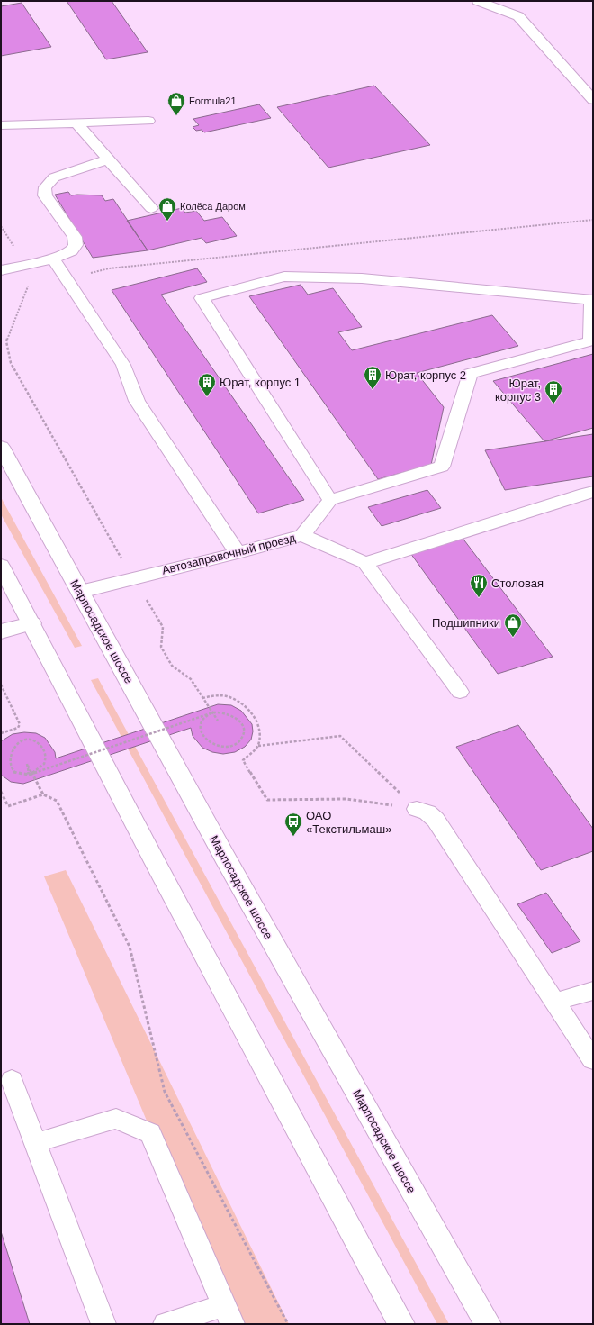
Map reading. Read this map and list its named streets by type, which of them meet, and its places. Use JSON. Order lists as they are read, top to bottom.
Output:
{
  "streets": {
    "main road": ["Марпосадское шоссе"],
    "lane": ["Автозаправочный проезд"]
  },
  "crossings": [
    ["Автозаправочный проезд", "Марпосадское шоссе"]
  ],
  "places": {
    "shop": ["Formula21", "Колёса Даром", "Подшипники"],
    "building": ["Юрат, корпус 2", "Юрат, корпус 1", "Юрат, корпус 3"],
    "restaurant": ["Столовая"],
    "bus stop": ["ОАО «Текстильмаш»"]
  }
}
